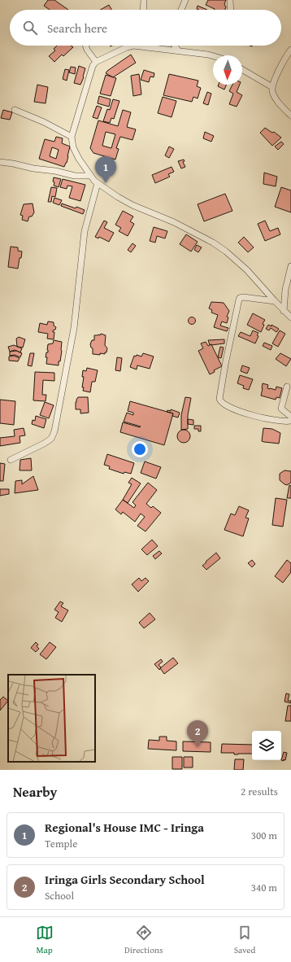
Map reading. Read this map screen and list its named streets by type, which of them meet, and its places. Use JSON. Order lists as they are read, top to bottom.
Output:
{
  "north": "bottom",
  "page": {
    "search": "Search here",
    "pins": ["1", "2"],
    "heading": ["Nearby", "2 results"],
    "list": [
      {
        "mark": "1",
        "name": "Regional's House IMC - Iringa",
        "note": "Temple",
        "value": "300 m"
      },
      {
        "mark": "2",
        "name": "Iringa Girls Secondary School",
        "note": "School",
        "value": "340 m"
      }
    ],
    "nav": ["Map", "Directions", "Saved"]
  }
}
